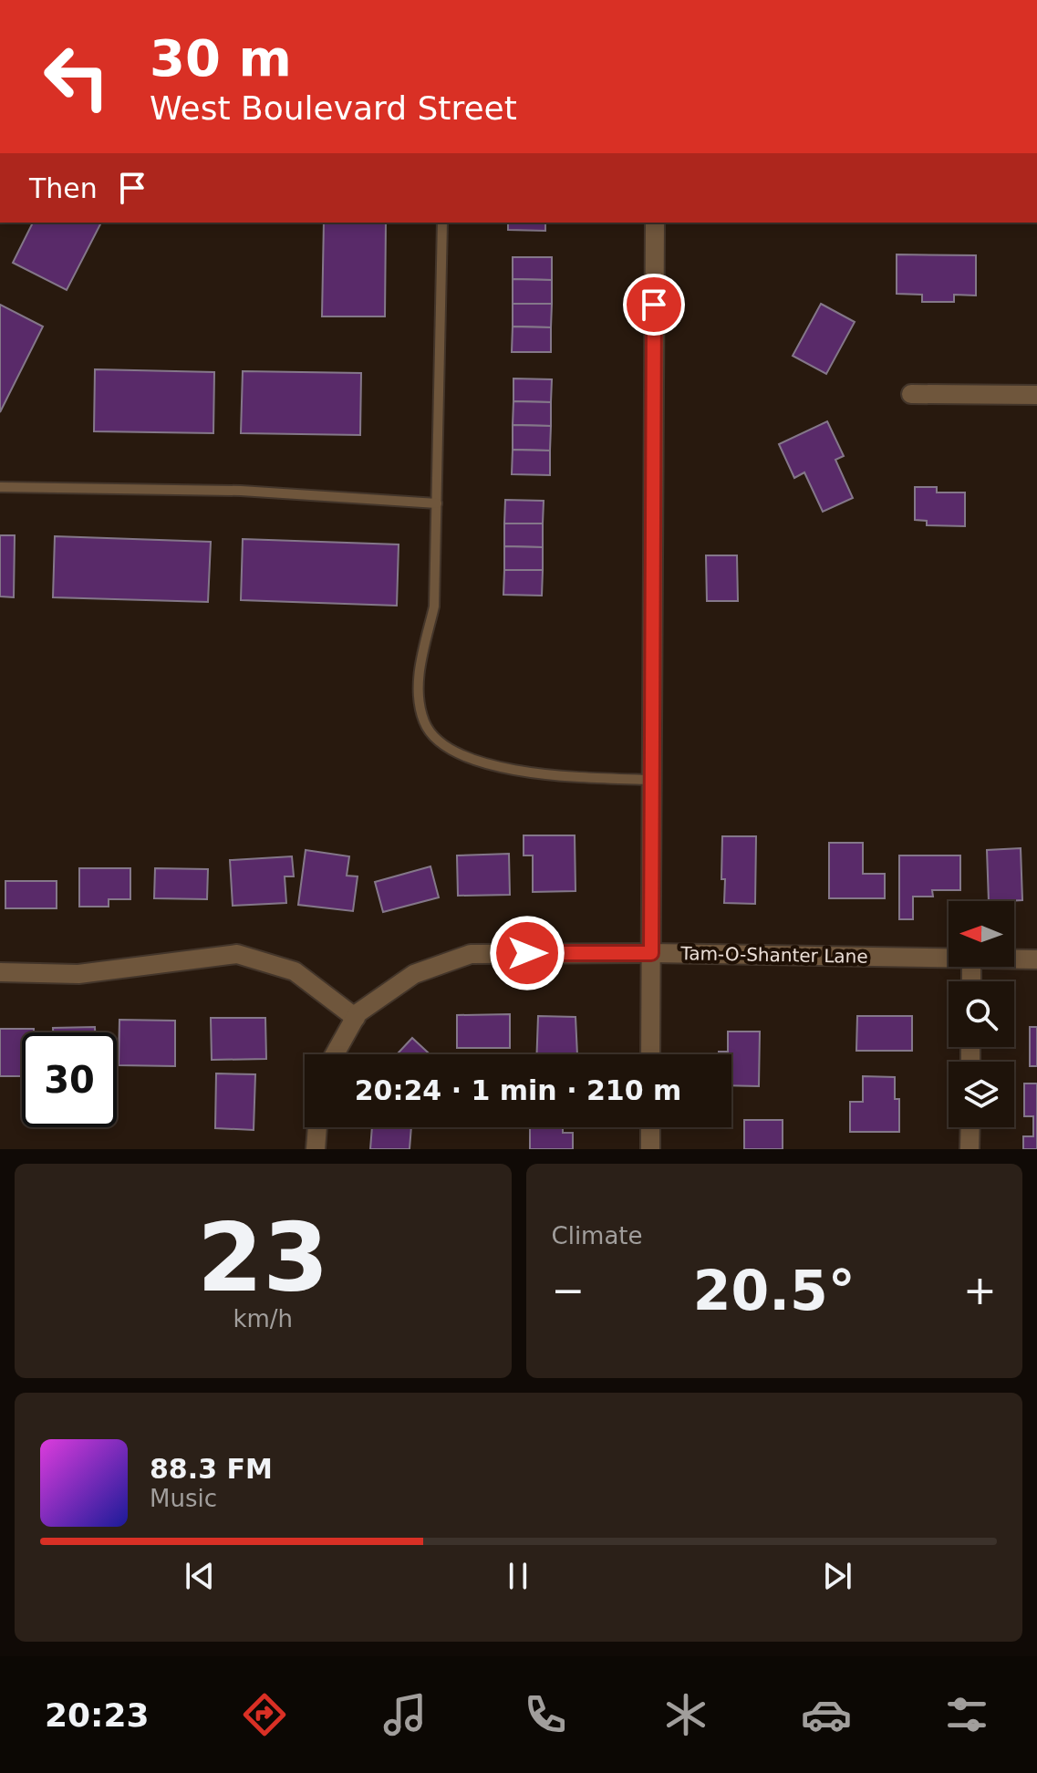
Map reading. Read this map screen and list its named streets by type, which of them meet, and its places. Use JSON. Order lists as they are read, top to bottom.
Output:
{
  "streets": {
    "street": ["Tam-O-Shanter Lane"]
  },
  "north": "left",
  "page": {
    "turn": ["30 m", "West Boulevard Street"],
    "then": "Then",
    "limit": "30",
    "trip": "20:24 · 1 min · 210 m",
    "tile": [
      ["23", "km/h"],
      "Climate"
    ],
    "heat": ["−", "20.5°", "+"],
    "song": ["88.3 FM", "Music"],
    "tabs": "20:23"
  }
}
